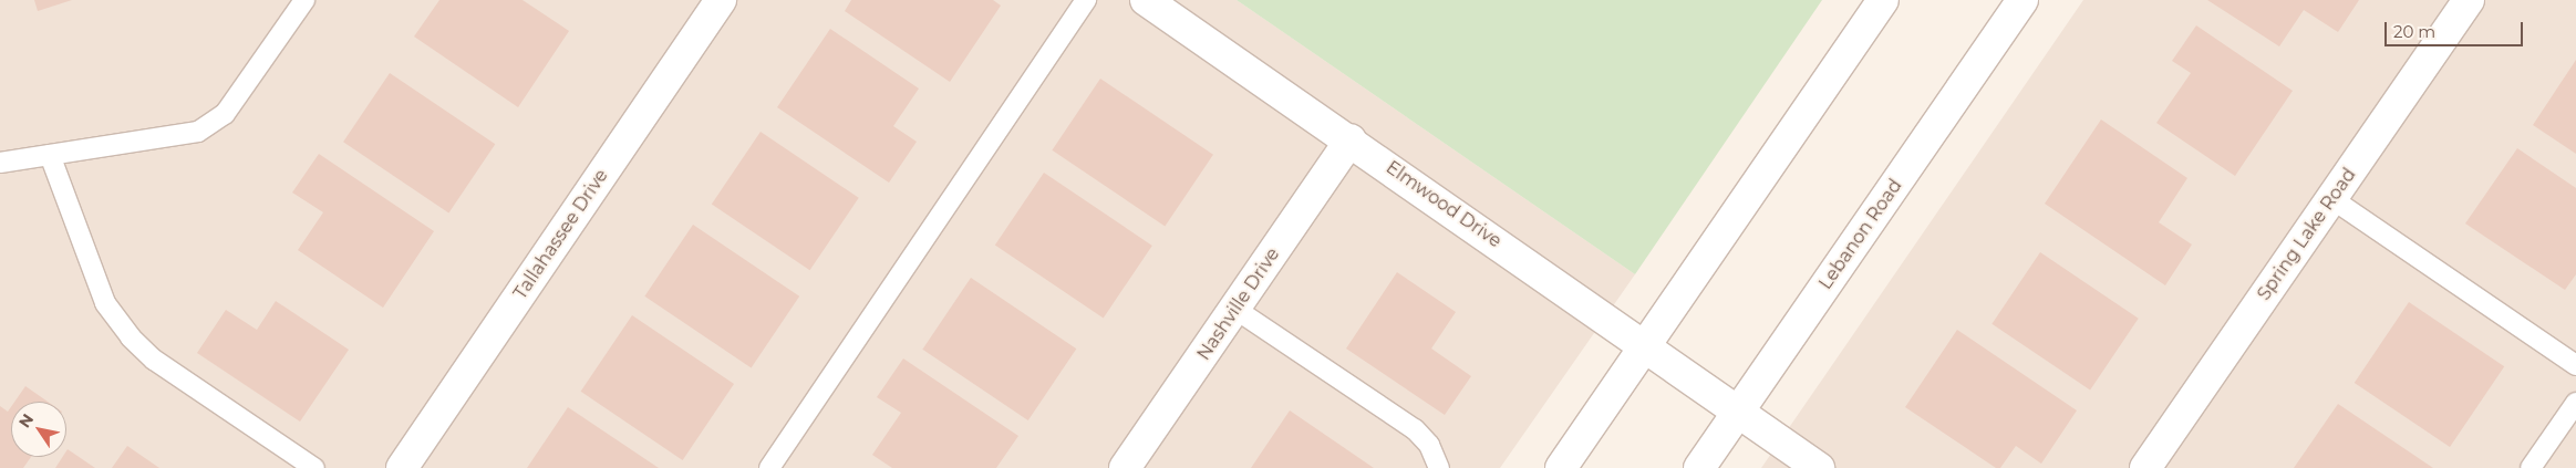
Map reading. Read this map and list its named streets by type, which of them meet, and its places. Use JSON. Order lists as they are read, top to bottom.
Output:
{
  "streets": {
    "street": [
      "Elmwood Drive",
      "Tallahassee Drive",
      "Lebanon Road",
      "Spring Lake Road",
      "Nashville Drive"
    ]
  },
  "crossings": [
    ["Elmwood Drive", "Lebanon Road"],
    ["Elmwood Drive", "Nashville Drive"]
  ],
  "scale_bar": "20 m",
  "north": "top left"
}
